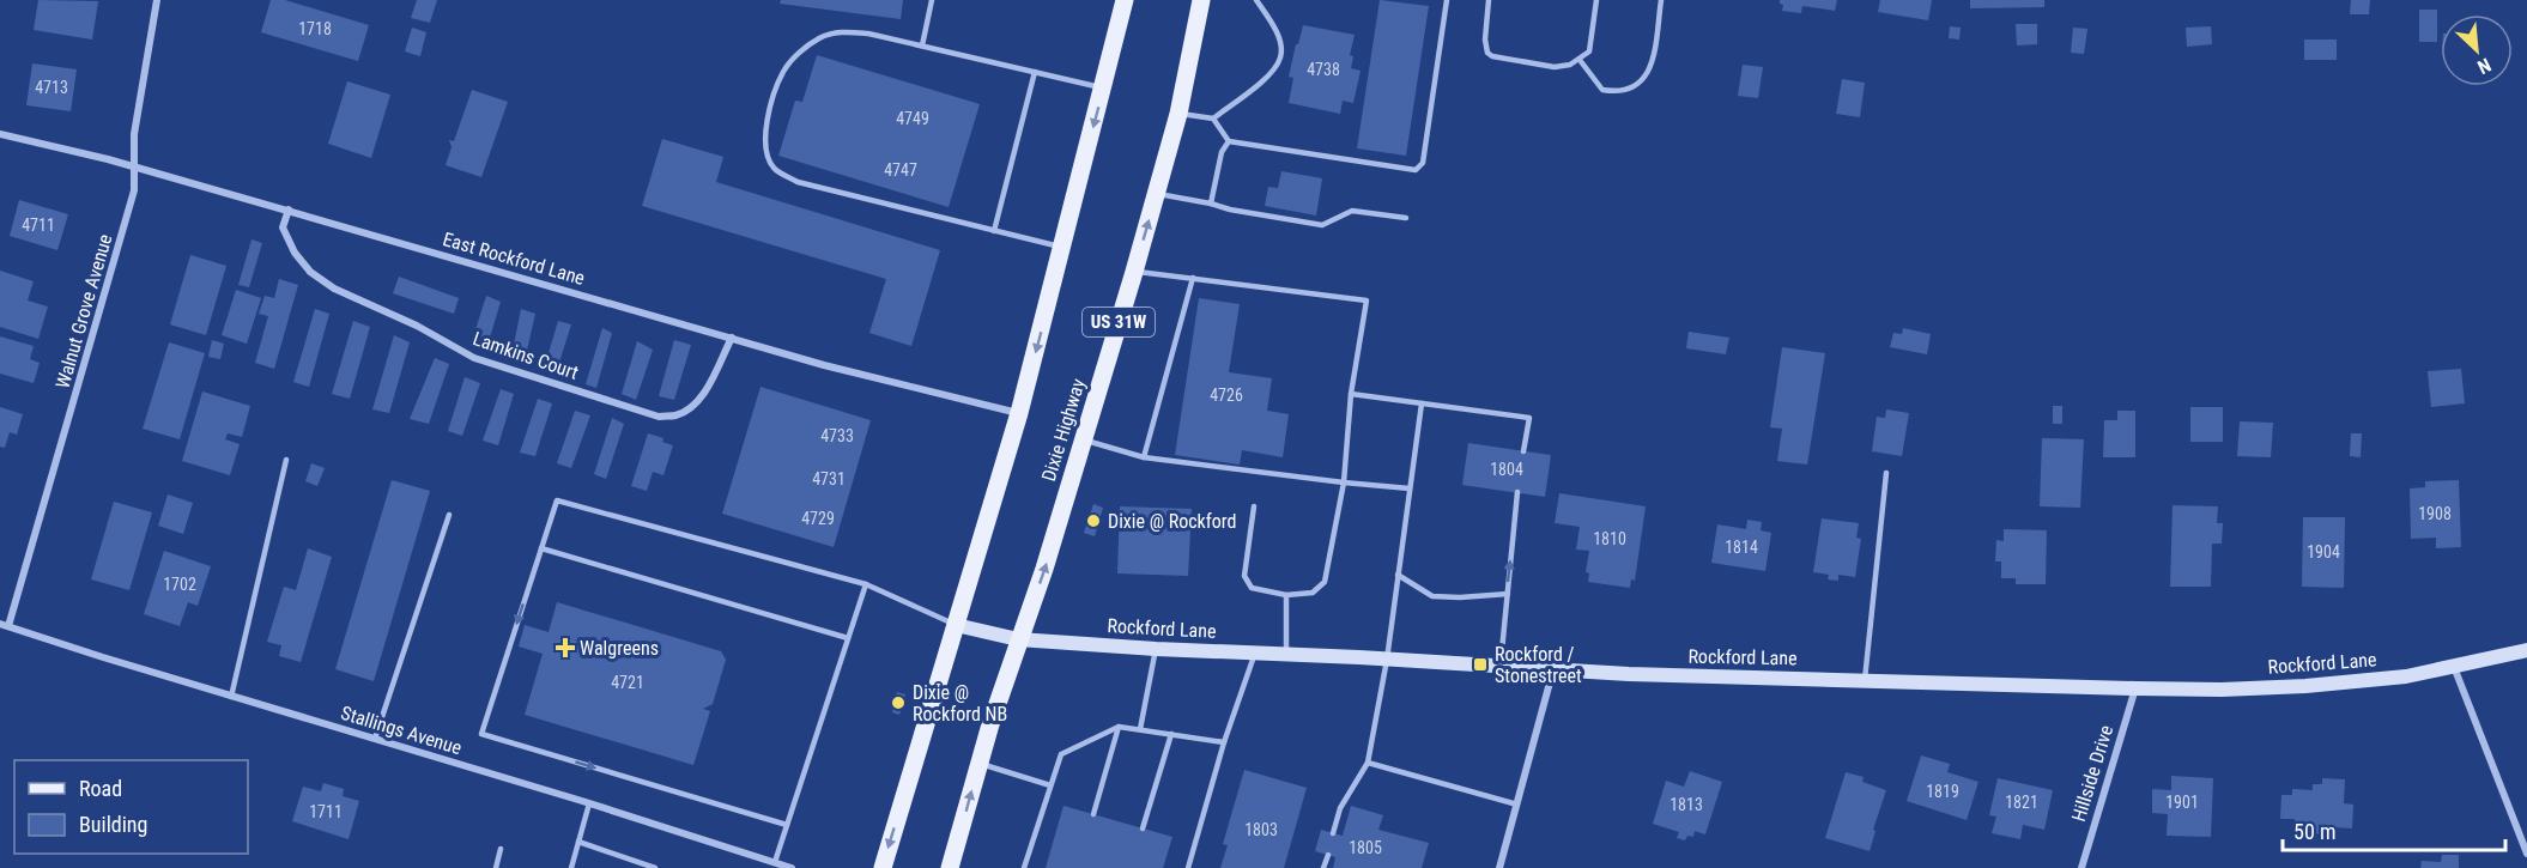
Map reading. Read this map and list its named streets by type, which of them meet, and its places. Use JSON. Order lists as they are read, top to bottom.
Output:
{
  "streets": {
    "main road": ["US 31W", "Dixie Highway", "Rockford Lane"],
    "street": [
      "East Rockford Lane",
      "Walnut Grove Avenue",
      "Lamkins Court",
      "Stallings Avenue",
      "Hillside Drive"
    ]
  },
  "crossings": [
    ["East Rockford Lane", "Walnut Grove Avenue"],
    ["East Rockford Lane", "Lamkins Court"],
    ["Walnut Grove Avenue", "Stallings Avenue"],
    ["Dixie Highway", "Rockford Lane"],
    ["Rockford Lane", "Hillside Drive"]
  ],
  "places": {
    "other": ["Dixie @ Rockford", "Dixie @ Rockford NB"],
    "health": ["Walgreens"],
    "transit": ["Rockford / Stonestreet"]
  },
  "house_numbers": [
    "1718",
    "4738",
    "4713",
    "4749",
    "4747",
    "4711",
    "4726",
    "4733",
    "1804",
    "4731",
    "1908",
    "4729",
    "1810",
    "1814",
    "1904",
    "1702",
    "4721",
    "1819",
    "1821",
    "1901",
    "1813",
    "1711",
    "1803",
    "1805"
  ],
  "legend": ["Road", "Building"],
  "scale_bar": "50 m",
  "north": "bottom right"
}
